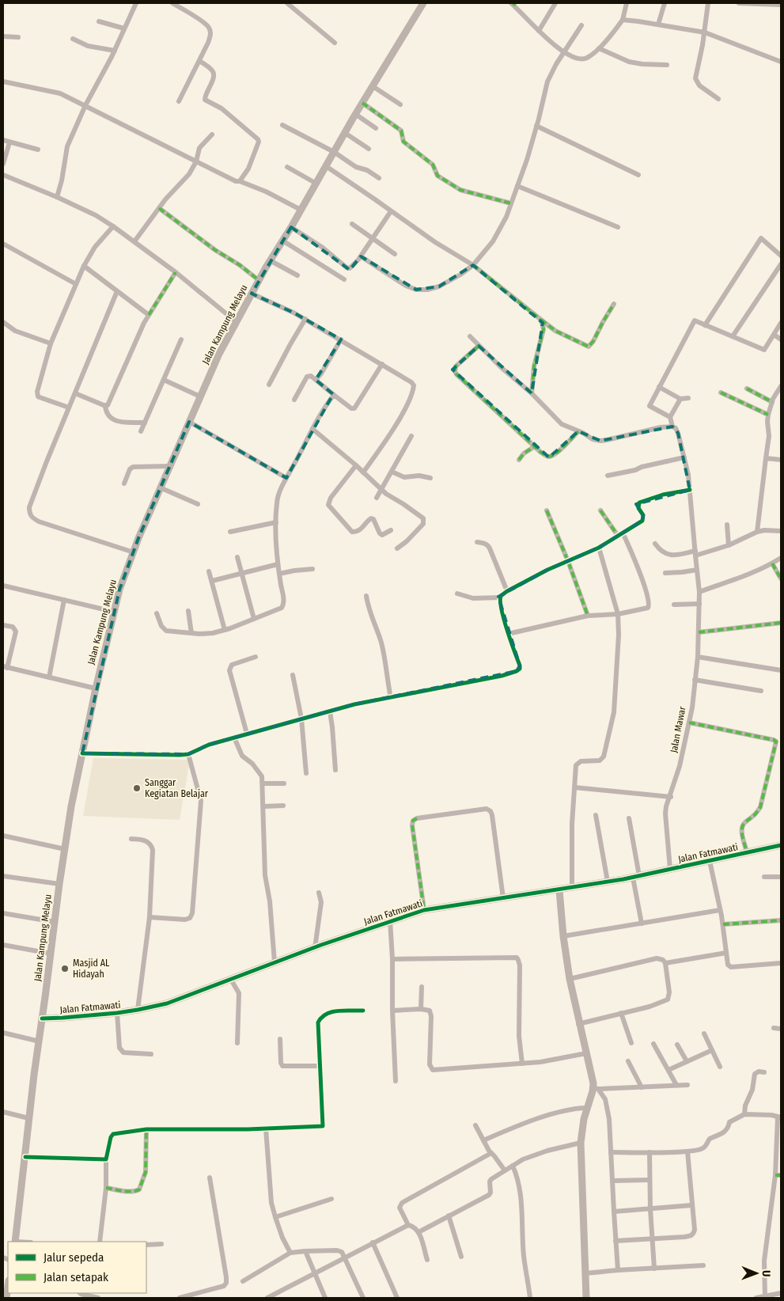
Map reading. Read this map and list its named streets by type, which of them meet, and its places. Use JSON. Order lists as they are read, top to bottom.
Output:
{
  "streets": {
    "main road": ["Jalan Kampung Melayu", "Jalan Fatmawati"],
    "street": ["Jalan Mawar"]
  },
  "crossings": [
    ["Jalan Kampung Melayu", "Jalan Fatmawati"],
    ["Jalan Mawar", "Jalan Fatmawati"]
  ],
  "places": ["Sanggar Kegiatan Belajar", "Masjid AL Hidayah"],
  "legend": ["Jalur sepeda", "Jalan setapak"],
  "north": "right"
}
